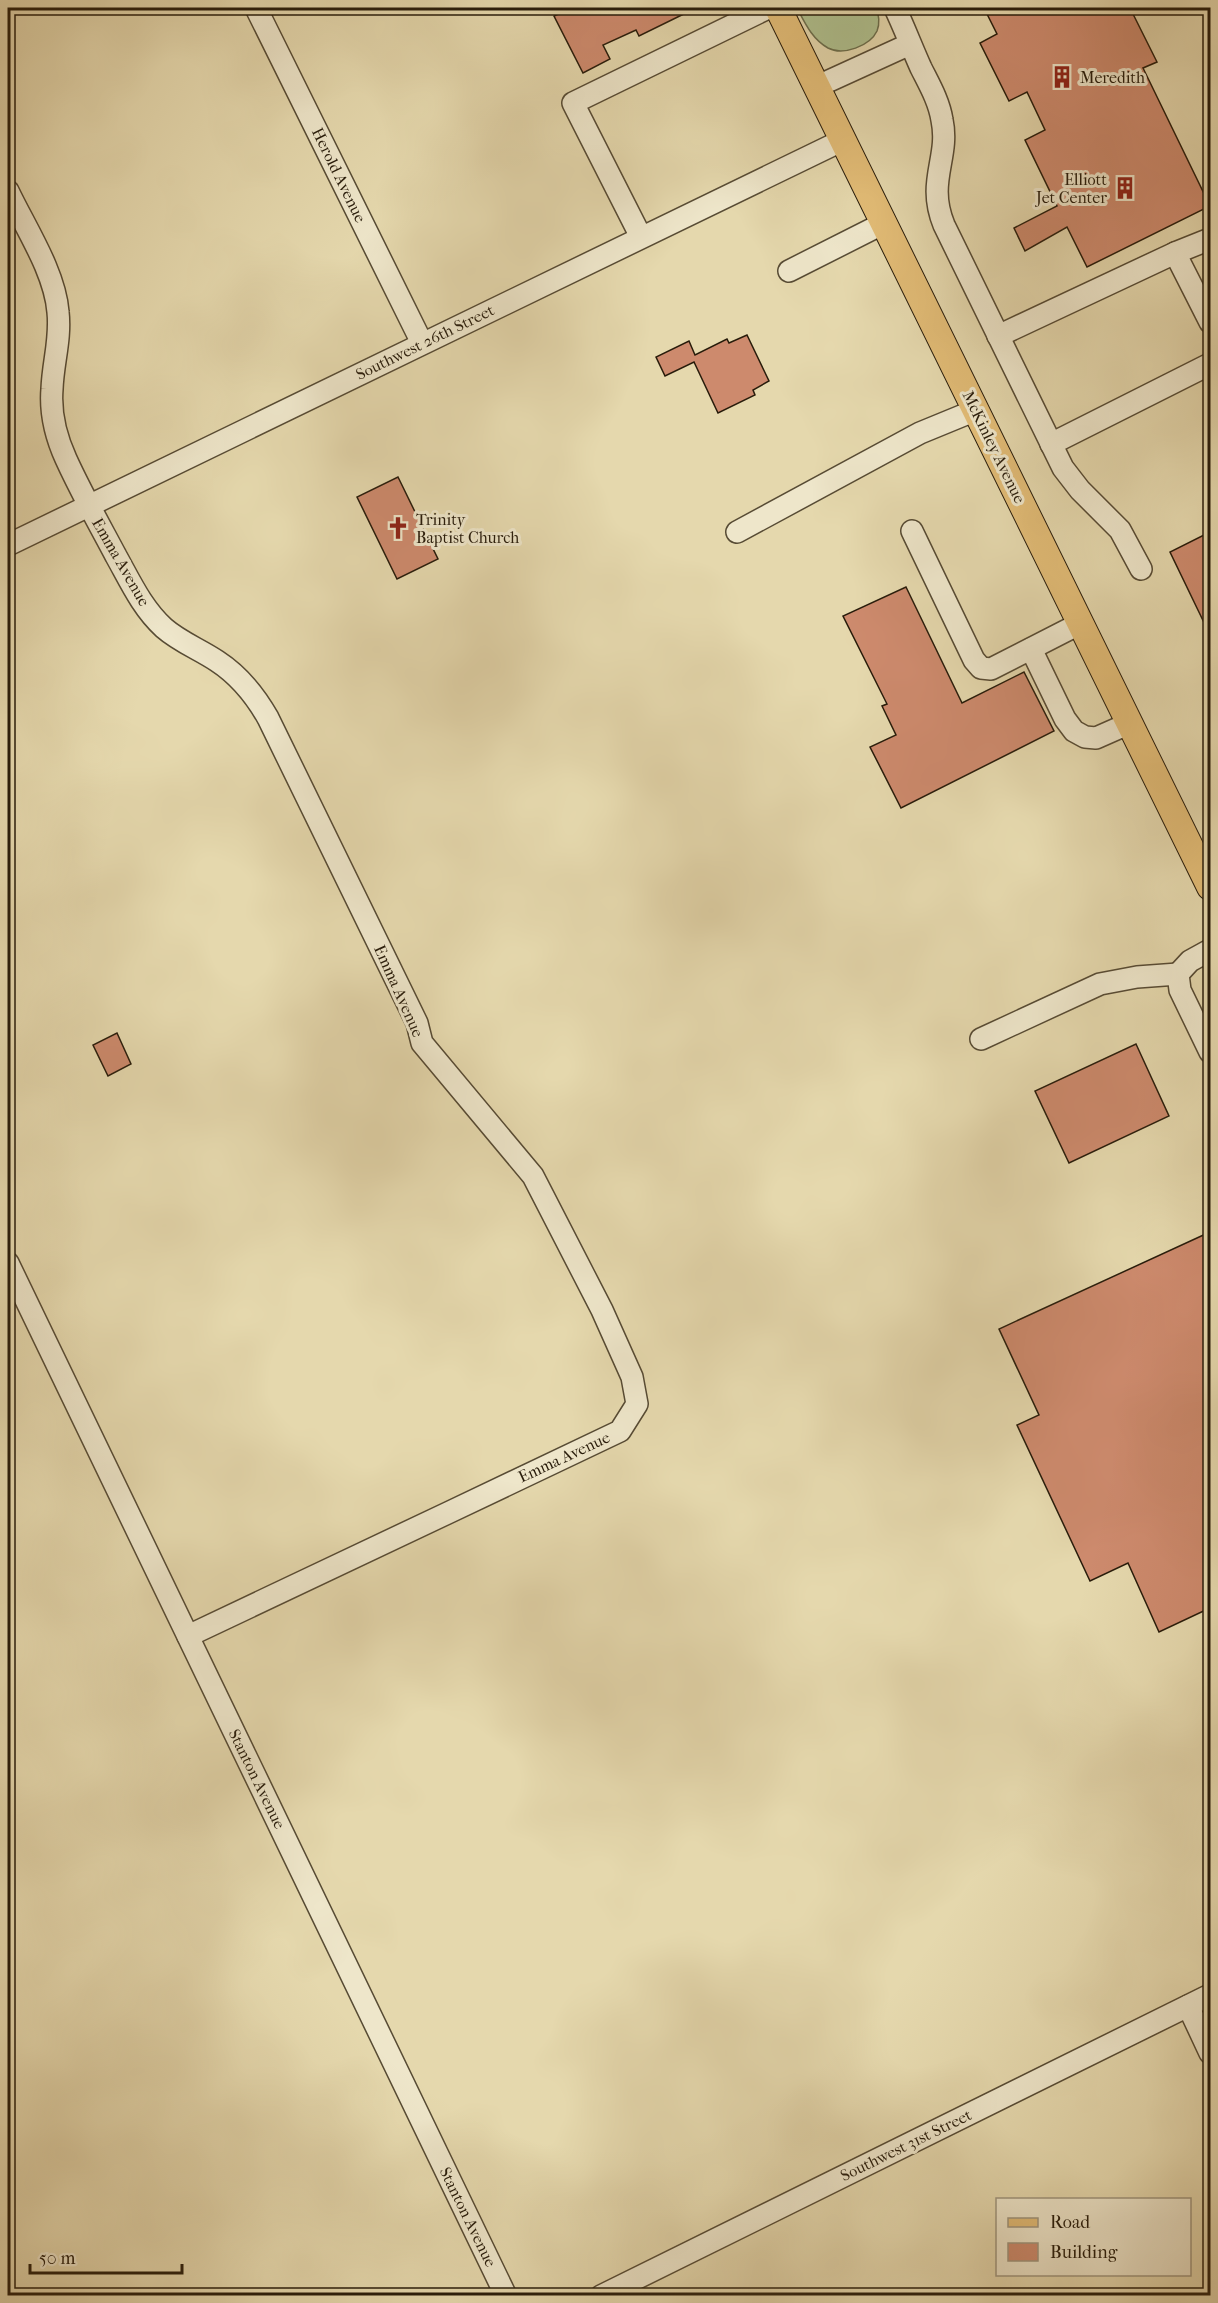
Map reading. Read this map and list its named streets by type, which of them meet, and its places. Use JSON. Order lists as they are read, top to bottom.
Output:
{
  "streets": {
    "main road": ["McKinley Avenue"],
    "street": [
      "Herold Avenue",
      "Southwest 26th Street",
      "Emma Avenue",
      "Stanton Avenue",
      "Southwest 31st Street"
    ]
  },
  "crossings": [
    ["Herold Avenue", "Southwest 26th Street"],
    ["Southwest 26th Street", "McKinley Avenue"],
    ["Southwest 26th Street", "Emma Avenue"],
    ["Emma Avenue", "Stanton Avenue"]
  ],
  "places": {
    "building": ["Meredith", "Elliott Jet Center"],
    "church": ["Trinity Baptist Church"]
  },
  "legend": ["Road", "Building"],
  "scale_bar": "50 m"
}
